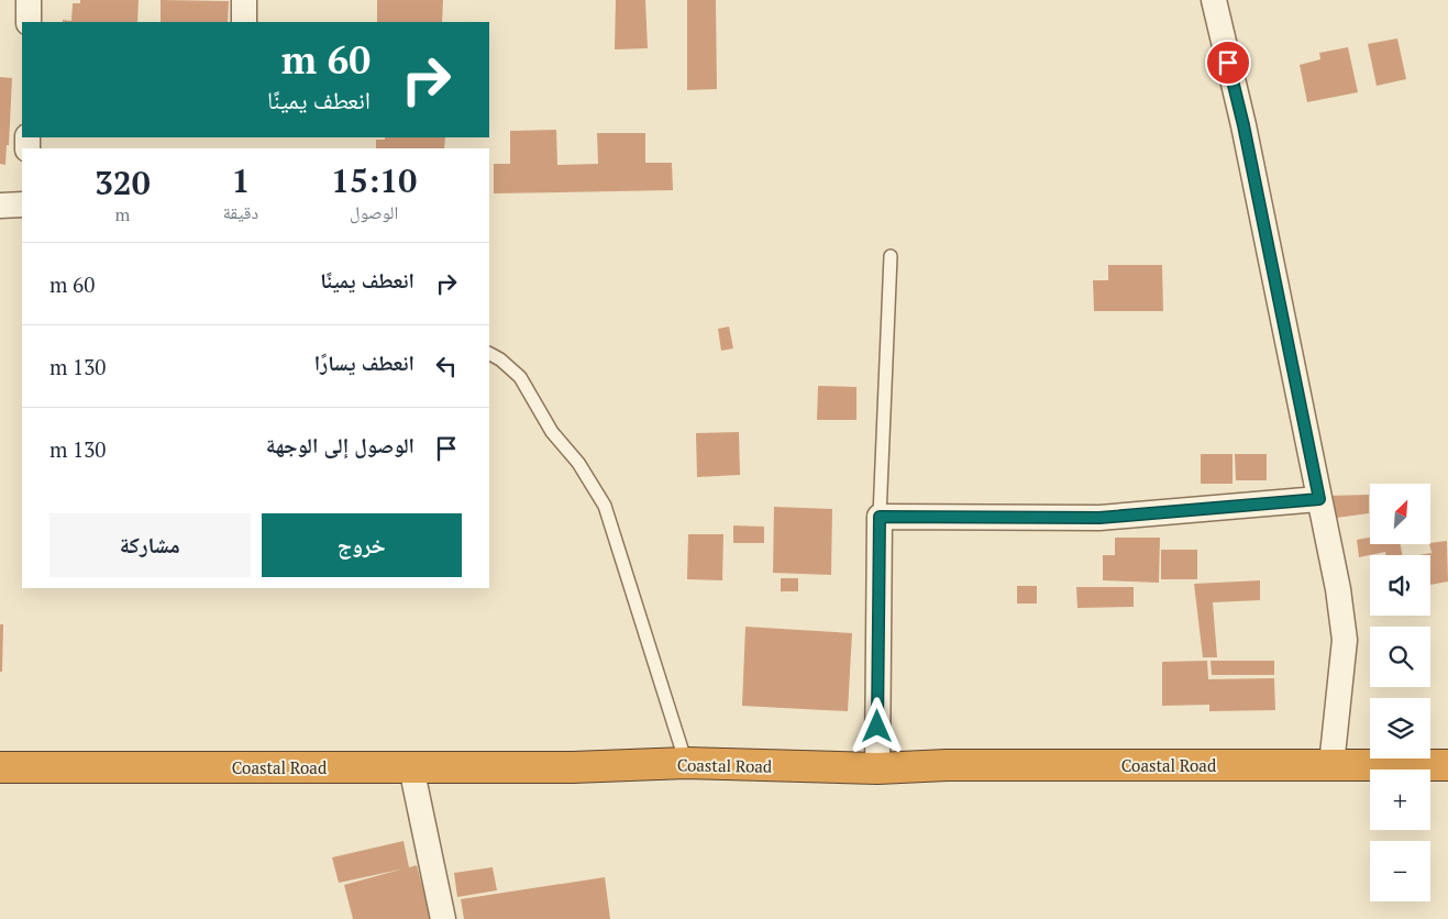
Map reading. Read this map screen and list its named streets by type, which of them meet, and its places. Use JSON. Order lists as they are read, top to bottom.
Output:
{
  "streets": {
    "highway": ["Coastal Road"]
  },
  "north": "top right",
  "page": {
    "turn": ["60 m", "انعطف يمينًا"],
    "eta": [
      "15:10",
      "الوصول",
      "1",
      "دقيقة",
      "320",
      "m"
    ],
    "list": [
      {
        "name": "انعطف يمينًا",
        "value": "60 m"
      },
      {
        "name": "انعطف يسارًا",
        "value": "130 m"
      },
      {
        "name": "الوصول إلى الوجهة",
        "value": "130 m"
      }
    ],
    "map_buttons": ["+", "−"],
    "buttons": ["خروج", "مشاركة"]
  }
}
